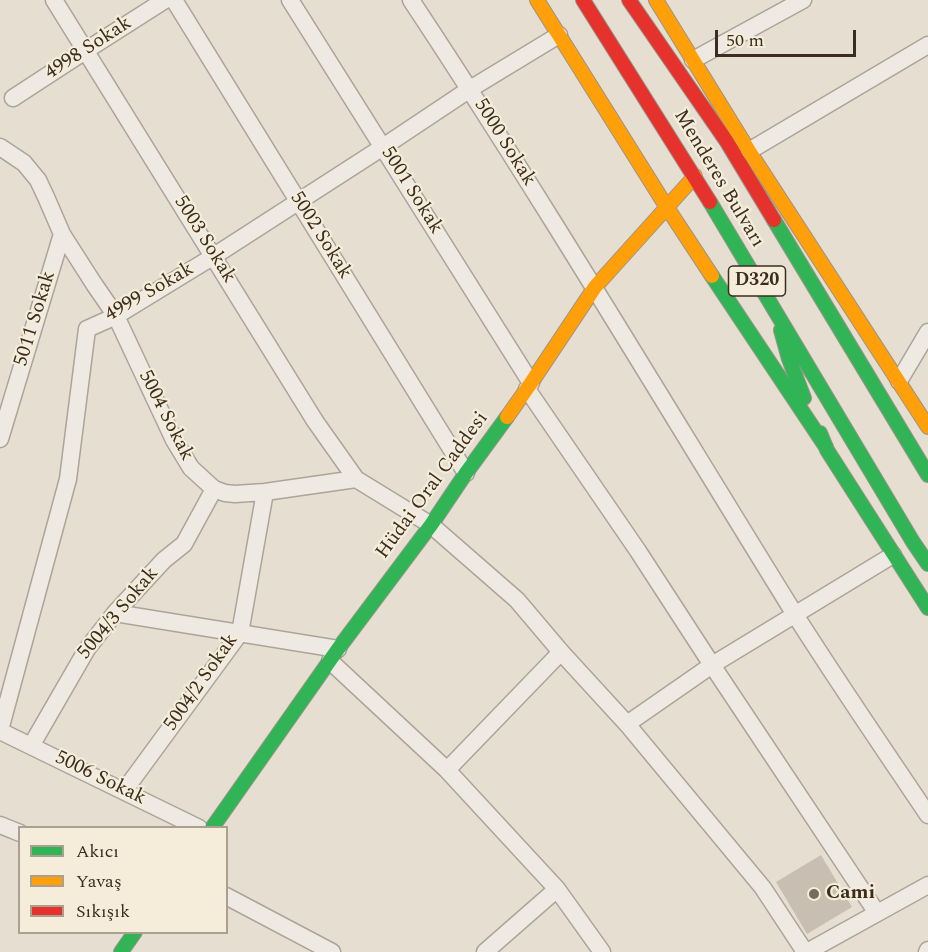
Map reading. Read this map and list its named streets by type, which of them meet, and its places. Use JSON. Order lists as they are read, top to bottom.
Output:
{
  "streets": {
    "main road": ["Menderes Bulvarı", "D320", "Hüdai Oral Caddesi"],
    "street": [
      "4998 Sokak",
      "5000 Sokak",
      "5001 Sokak",
      "5002 Sokak",
      "5003 Sokak",
      "4999 Sokak",
      "5011 Sokak",
      "5004 Sokak",
      "5004/3 Sokak",
      "5004/2 Sokak",
      "5006 Sokak"
    ]
  },
  "crossings": [
    ["4998 Sokak", "5003 Sokak"],
    ["5000 Sokak", "4999 Sokak"],
    ["5000 Sokak", "Hüdai Oral Caddesi"],
    ["Menderes Bulvarı", "Hüdai Oral Caddesi"],
    ["5001 Sokak", "4999 Sokak"],
    ["5001 Sokak", "Hüdai Oral Caddesi"],
    ["5002 Sokak", "4999 Sokak"],
    ["5002 Sokak", "Hüdai Oral Caddesi"],
    ["5003 Sokak", "4999 Sokak"],
    ["4999 Sokak", "5004 Sokak"],
    ["4999 Sokak", "5006 Sokak"],
    ["5011 Sokak", "5004 Sokak"],
    ["5004 Sokak", "5004/3 Sokak"],
    ["5004/3 Sokak", "5006 Sokak"],
    ["5004/2 Sokak", "5006 Sokak"]
  ],
  "places": ["Cami"],
  "legend": ["Akıcı", "Yavaş", "Sıkışık"],
  "scale_bar": "50 m"
}
